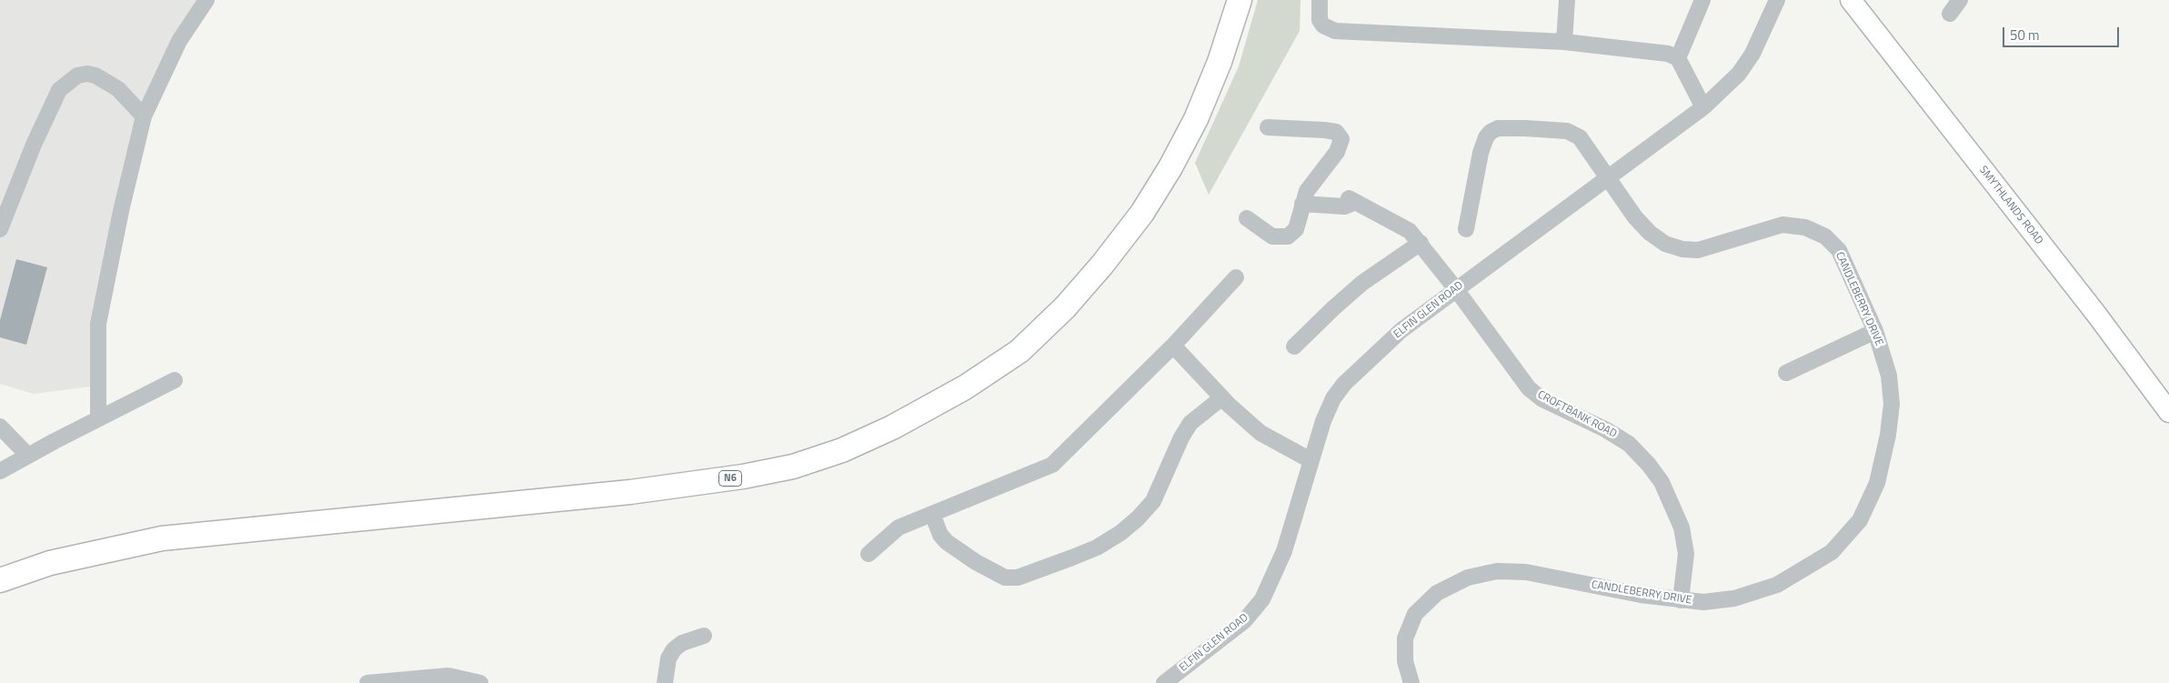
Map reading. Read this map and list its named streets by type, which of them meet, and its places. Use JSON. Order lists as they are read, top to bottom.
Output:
{
  "streets": {
    "highway": ["N6"],
    "main road": ["SMYTHLANDS ROAD"],
    "street": ["CANDLEBERRY DRIVE", "ELFIN GLEN ROAD", "CROFTBANK ROAD"]
  },
  "crossings": [
    ["CANDLEBERRY DRIVE", "ELFIN GLEN ROAD"],
    ["CANDLEBERRY DRIVE", "CROFTBANK ROAD"],
    ["ELFIN GLEN ROAD", "CROFTBANK ROAD"]
  ],
  "scale_bar": "50 m"
}
